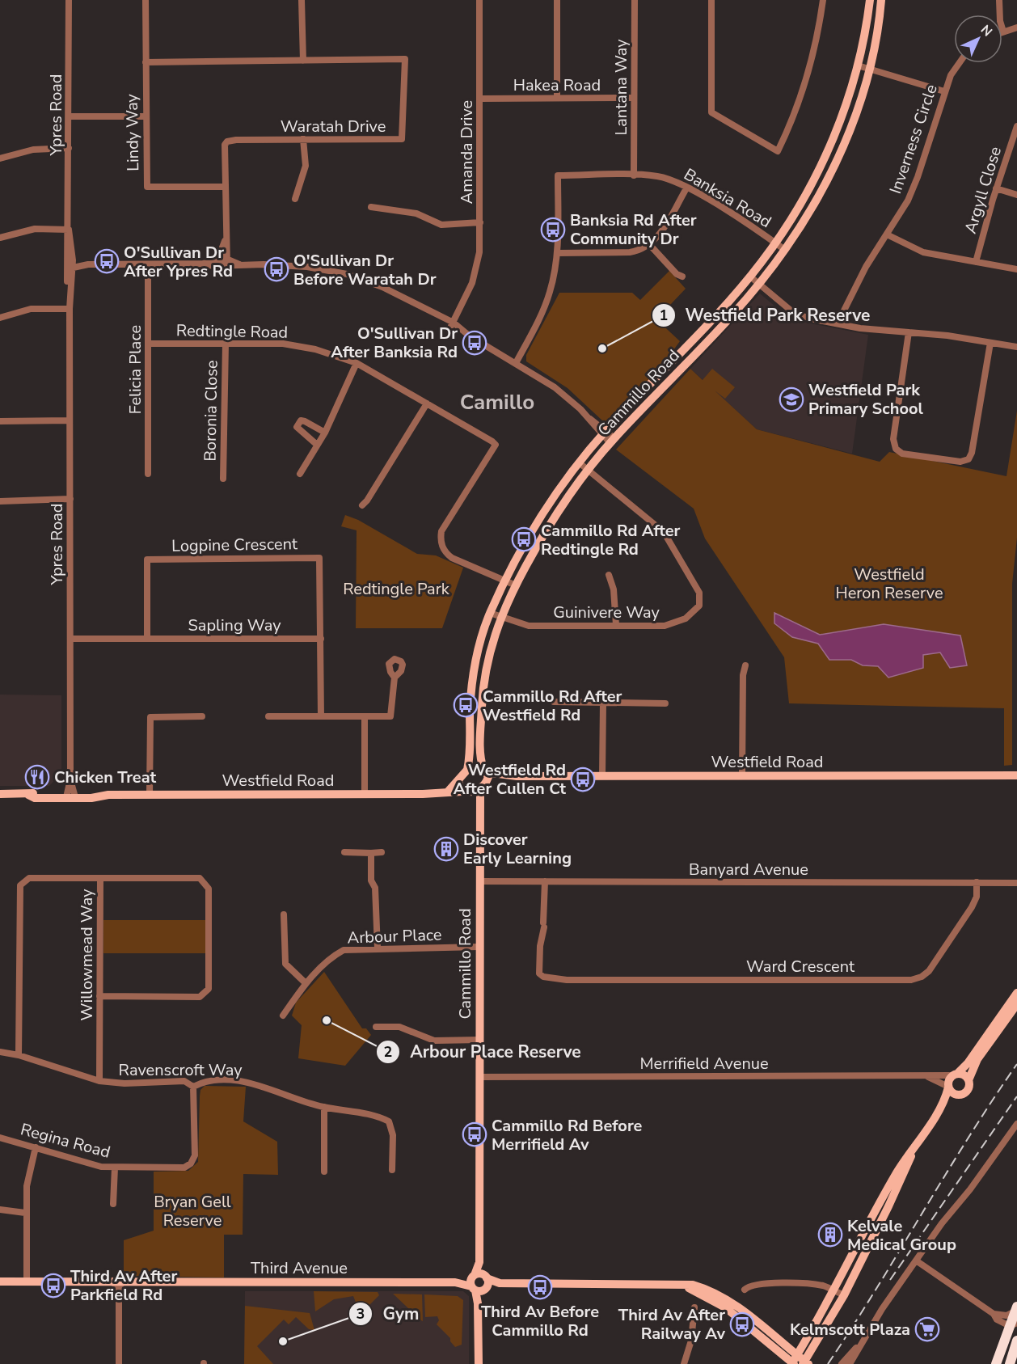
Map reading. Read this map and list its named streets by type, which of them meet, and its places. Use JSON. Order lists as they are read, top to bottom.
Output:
{
  "streets": {
    "main road": ["Cammillo Road", "Westfield Road", "Third Avenue"],
    "street": [
      "Hakea Road",
      "Lantana Way",
      "Ypres Road",
      "Waratah Drive",
      "Lindy Way",
      "Inverness Circle",
      "Amanda Drive",
      "Argyll Close",
      "Banksia Road",
      "Redtingle Road",
      "Felicia Place",
      "Boronia Close",
      "Logpine Crescent",
      "Guinivere Way",
      "Sapling Way",
      "Banyard Avenue",
      "Arbour Place",
      "Willowmead Way",
      "Ward Crescent",
      "Merrifield Avenue",
      "Ravenscroft Way",
      "Regina Road"
    ]
  },
  "crossings": [
    ["Hakea Road", "Lantana Way"],
    ["Hakea Road", "Amanda Drive"],
    ["Lantana Way", "Banksia Road"],
    ["Ypres Road", "Sapling Way"],
    ["Ypres Road", "Westfield Road"],
    ["Waratah Drive", "Lindy Way"],
    ["Banksia Road", "Cammillo Road"],
    ["Redtingle Road", "Felicia Place"],
    ["Redtingle Road", "Cammillo Road"],
    ["Redtingle Road", "Boronia Close"],
    ["Cammillo Road", "Guinivere Way"],
    ["Cammillo Road", "Westfield Road"],
    ["Cammillo Road", "Banyard Avenue"],
    ["Cammillo Road", "Arbour Place"],
    ["Cammillo Road", "Merrifield Avenue"],
    ["Cammillo Road", "Third Avenue"],
    ["Logpine Crescent", "Sapling Way"],
    ["Banyard Avenue", "Ward Crescent"],
    ["Willowmead Way", "Ravenscroft Way"],
    ["Ravenscroft Way", "Regina Road"]
  ],
  "districts": ["Camillo"],
  "parks": ["Westfield Heron Reserve", "Redtingle Park", "Bryan Gell Reserve"],
  "places": {
    "bus stop": [
      "Banksia Rd After Community Dr",
      "O'Sullivan Dr After Ypres Rd",
      "O'Sullivan Dr Before Waratah Dr",
      "O'Sullivan Dr After Banksia Rd",
      "Cammillo Rd After Redtingle Rd",
      "Cammillo Rd After Westfield Rd",
      "Westfield Rd After Cullen Ct",
      "Cammillo Rd Before Merrifield Av",
      "Third Av After Parkfield Rd",
      "Third Av Before Cammillo Rd",
      "Third Av After Railway Av"
    ],
    "other": ["Westfield Park Reserve", "Arbour Place Reserve", "Gym"],
    "school or university": ["Westfield Park Primary School"],
    "restaurant": ["Chicken Treat"],
    "building": ["Discover Early Learning", "Kelvale Medical Group"],
    "supermarket": ["Kelmscott Plaza"]
  },
  "north": "top right"
}
